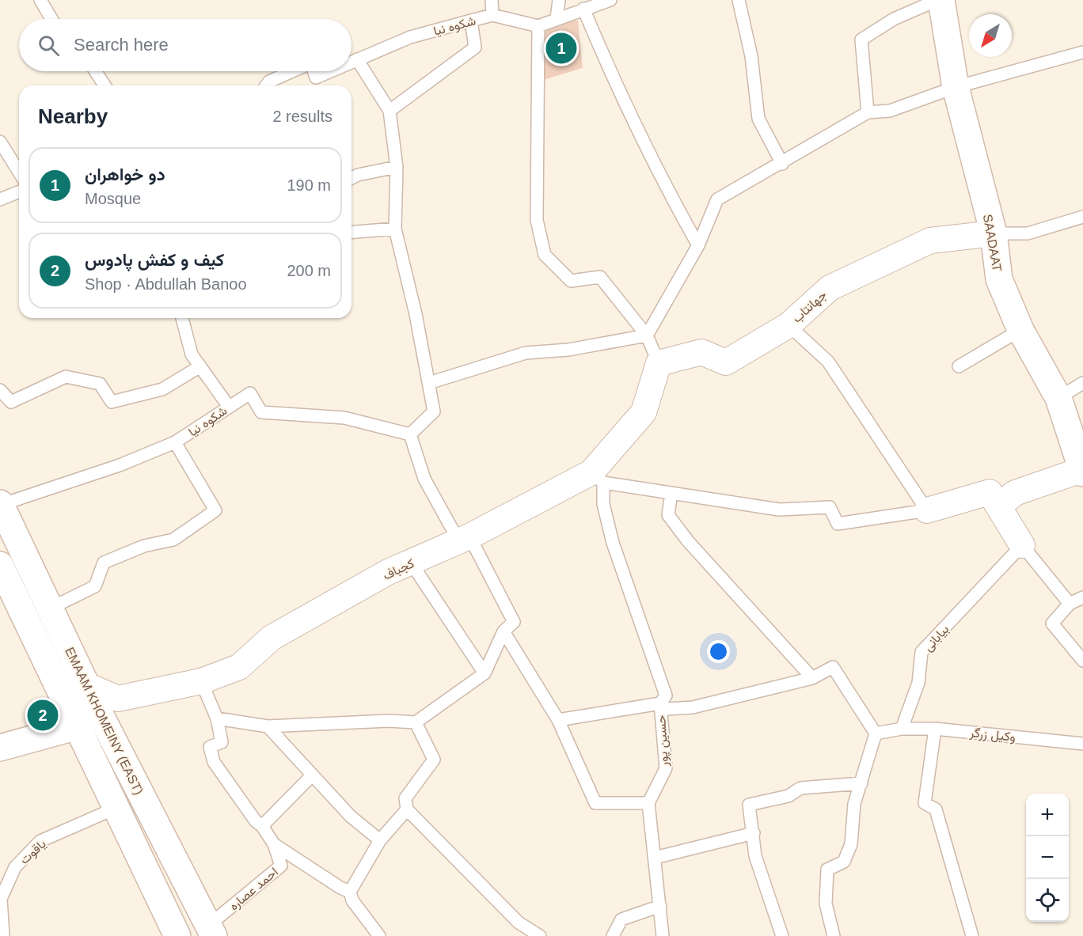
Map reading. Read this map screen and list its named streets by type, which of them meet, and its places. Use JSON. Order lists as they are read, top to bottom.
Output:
{
  "streets": {
    "main road": ["SAADAAT", "EMAAM KHOMEINY (EAST)"],
    "street": ["جهانتاب", "کجباف"],
    "lane": [
      "شکوه نیا",
      "بیابانی",
      "وکیل زرگر",
      "حسین پور",
      "یاقوت",
      "احمد عصاره"
    ]
  },
  "crossings": [
    ["شکوه نیا", "EMAAM KHOMEINY (EAST)"],
    ["SAADAAT", "جهانتاب"],
    ["جهانتاب", "کجباف"],
    ["کجباف", "EMAAM KHOMEINY (EAST)"],
    ["کجباف", "حسین پور"],
    ["بیابانی", "وکیل زرگر"],
    ["EMAAM KHOMEINY (EAST)", "یاقوت"],
    ["EMAAM KHOMEINY (EAST)", "احمد عصاره"]
  ],
  "north": "bottom left",
  "page": {
    "search": "Search here",
    "pins": ["1", "2"],
    "heading": ["Nearby", "2 results"],
    "list": [
      {
        "mark": "1",
        "name": "دو خواهران",
        "note": "Mosque",
        "value": "190 m"
      },
      {
        "mark": "2",
        "name": "کیف و کفش پادوس",
        "note": "Shop · Abdullah Banoo",
        "value": "200 m"
      }
    ],
    "map_buttons": ["+", "−"]
  }
}
